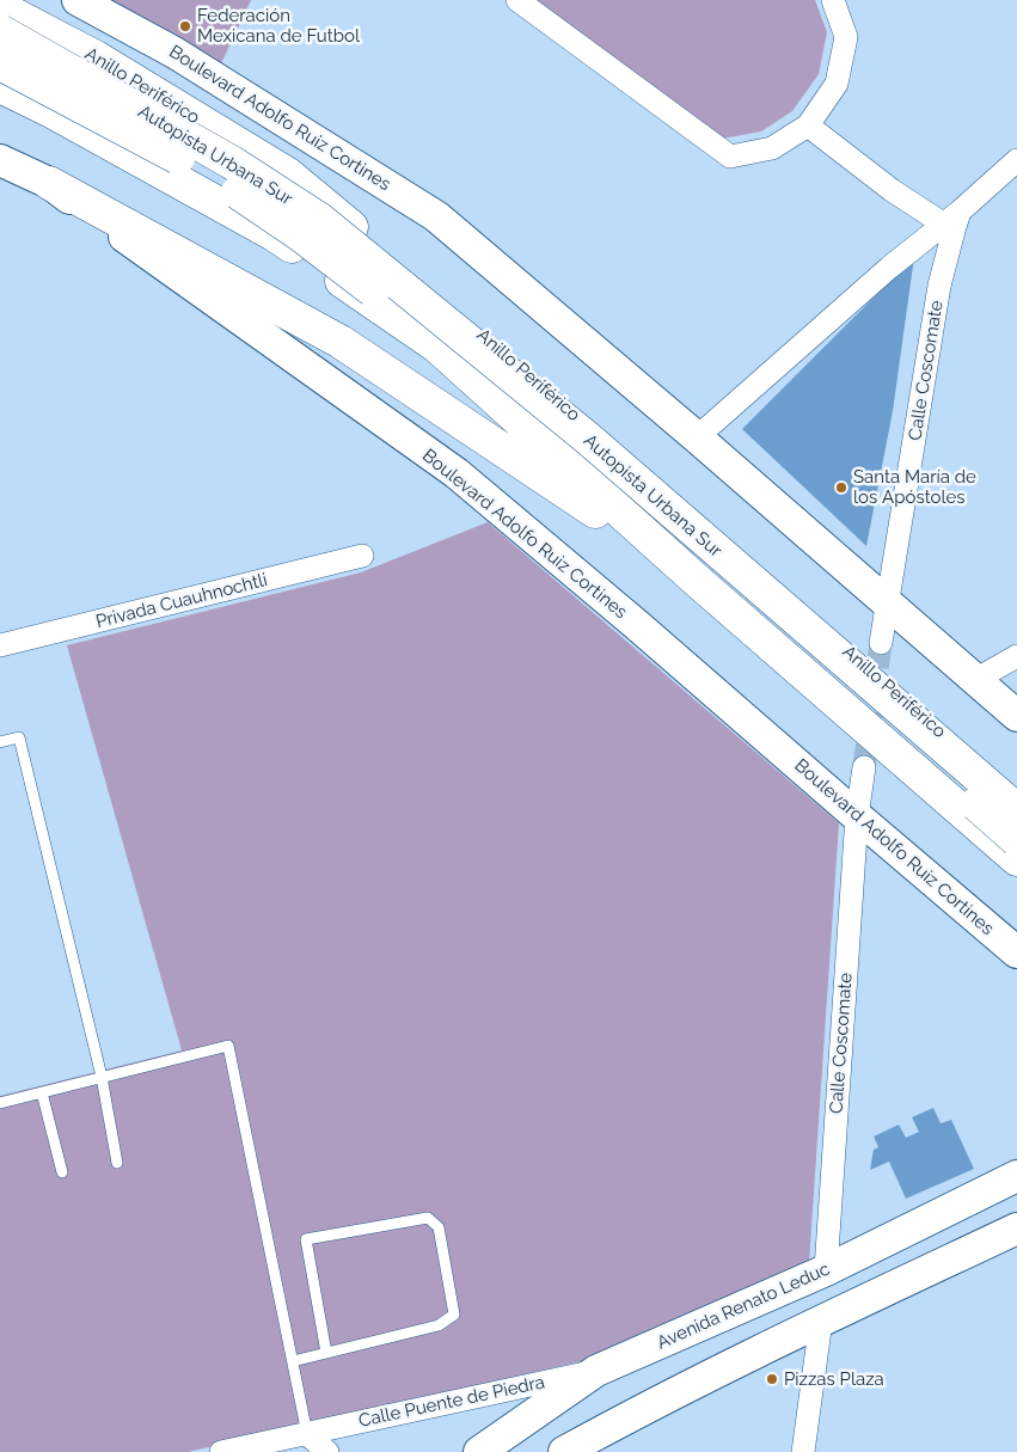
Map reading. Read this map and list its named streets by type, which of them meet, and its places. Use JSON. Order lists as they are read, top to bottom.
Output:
{
  "streets": {
    "highway": ["Anillo Periférico", "Autopista Urbana Sur"],
    "main road": ["Boulevard Adolfo Ruiz Cortines", "Avenida Renato Leduc"],
    "street": ["Calle Coscomate", "Privada Cuauhnochtli", "Calle Puente de Piedra"]
  },
  "crossings": [
    ["Boulevard Adolfo Ruiz Cortines", "Calle Coscomate"],
    ["Calle Coscomate", "Avenida Renato Leduc"],
    ["Avenida Renato Leduc", "Calle Puente de Piedra"]
  ],
  "places": ["Federación Mexicana de Futbol", "Santa María de los Apóstoles", "Pizzas Plaza"]
}
